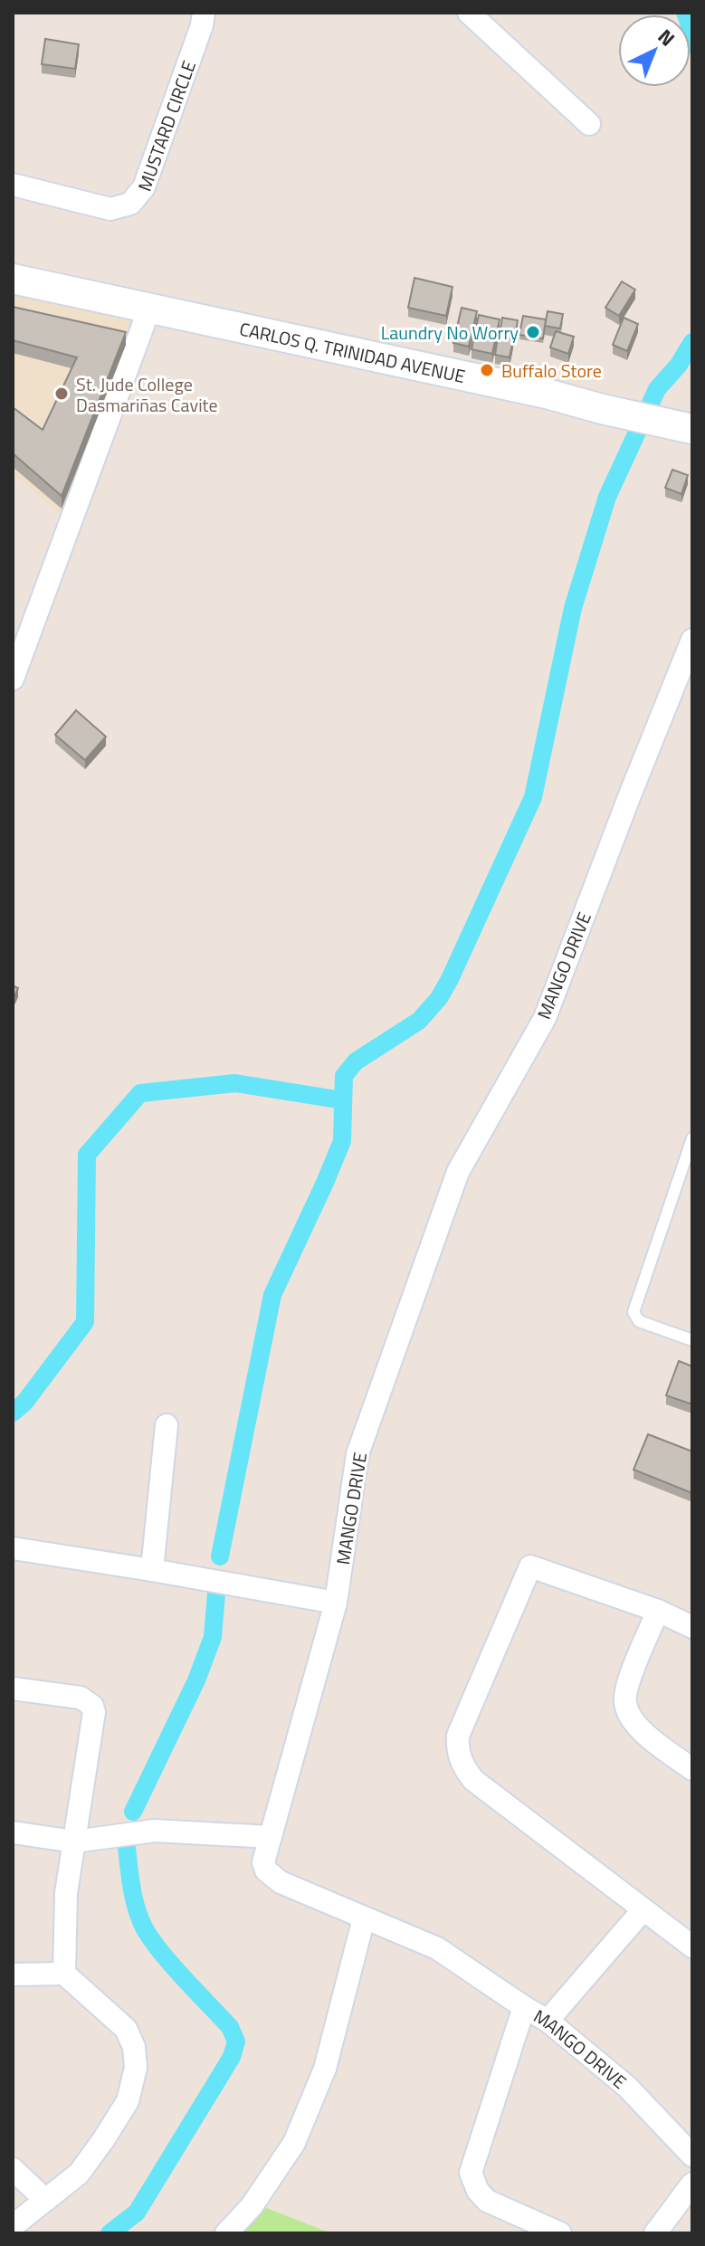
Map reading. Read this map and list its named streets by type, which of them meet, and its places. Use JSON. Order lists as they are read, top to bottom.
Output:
{
  "streets": {
    "main road": ["CARLOS Q. TRINIDAD AVENUE"],
    "street": ["MUSTARD CIRCLE", "MANGO DRIVE"]
  },
  "places": ["Laundry No Worry", "Buffalo Store", "St. Jude College Dasmariñas Cavite"],
  "north": "top right"
}
